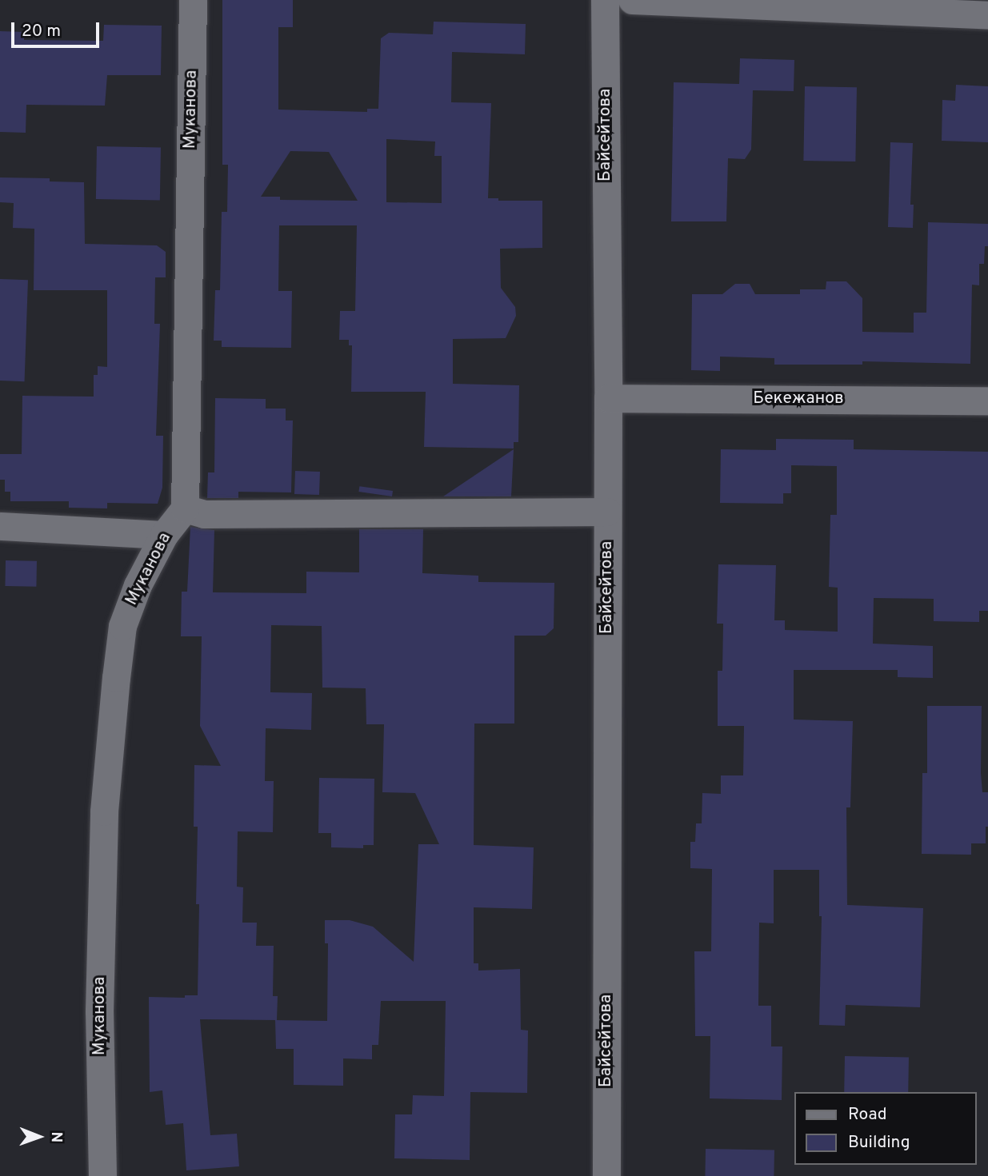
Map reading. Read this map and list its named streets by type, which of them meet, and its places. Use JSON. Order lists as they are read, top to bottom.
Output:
{
  "streets": {
    "street": ["Муканова", "Байсейтова", "Бекежанов"]
  },
  "crossings": [
    ["Байсейтова", "Бекежанов"]
  ],
  "legend": ["Road", "Building"],
  "scale_bar": "20 m",
  "north": "right"
}
